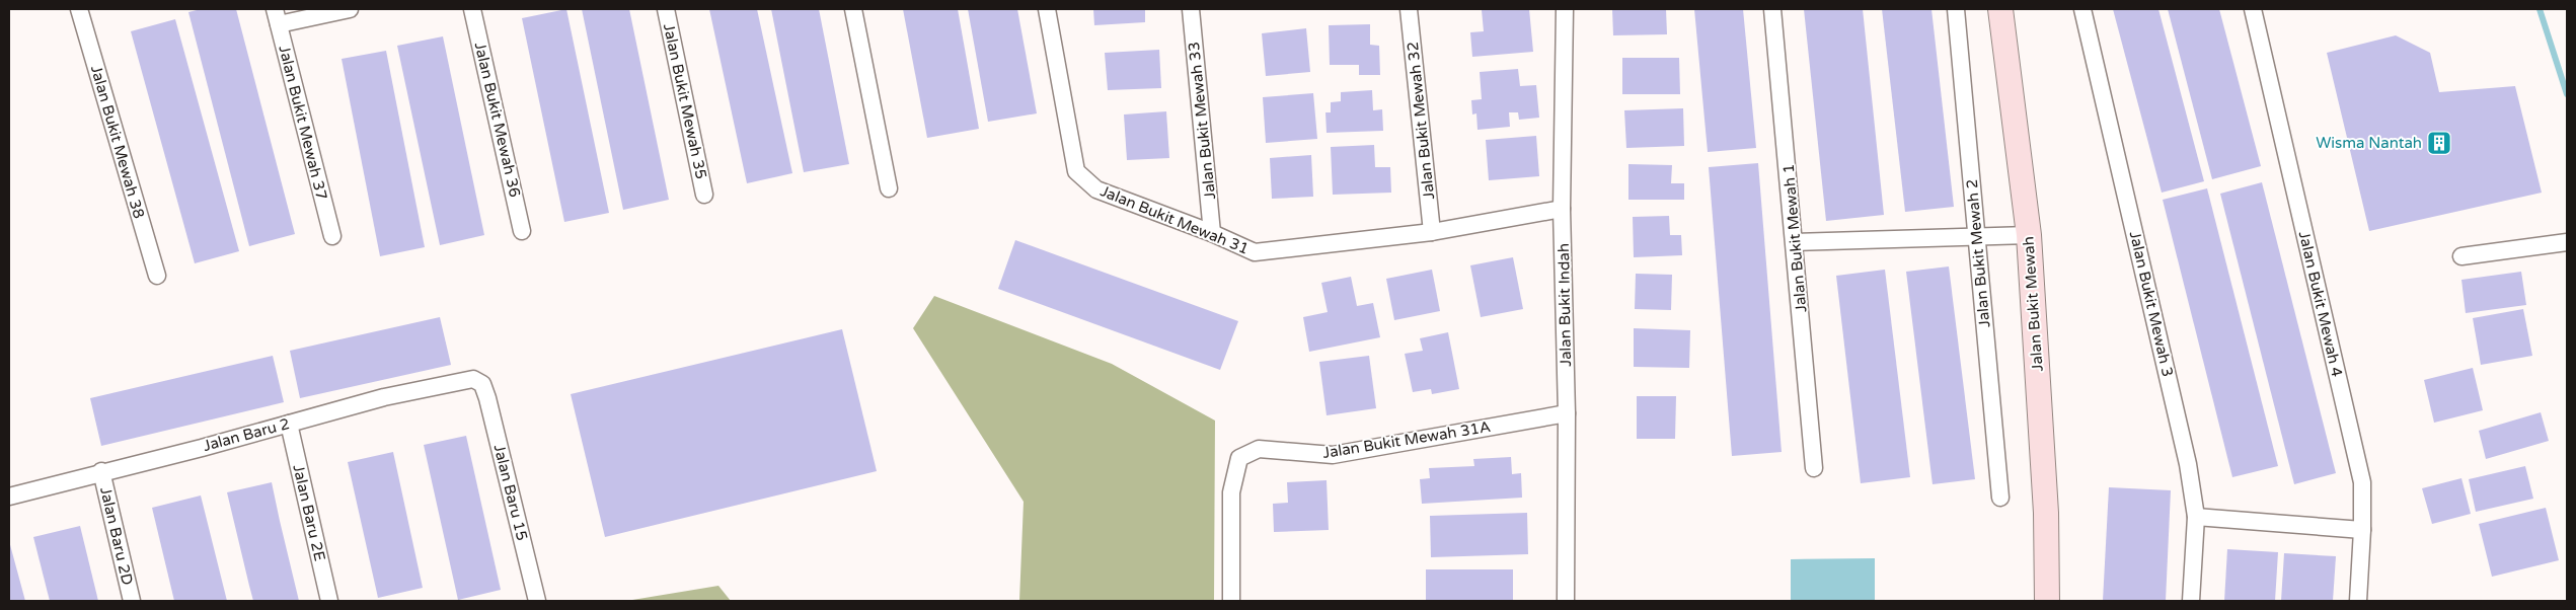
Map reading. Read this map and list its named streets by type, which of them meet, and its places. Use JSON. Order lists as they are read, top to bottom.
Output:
{
  "streets": {
    "street": [
      "Jalan Bukit Mewah 35",
      "Jalan Bukit Mewah 36",
      "Jalan Bukit Mewah 33",
      "Jalan Bukit Mewah 32",
      "Jalan Bukit Mewah 37",
      "Jalan Bukit Mewah 38",
      "Jalan Bukit Mewah 31",
      "Jalan Bukit Mewah 1",
      "Jalan Bukit Mewah 2",
      "Jalan Bukit Mewah",
      "Jalan Bukit Mewah 3",
      "Jalan Bukit Mewah 4",
      "Jalan Bukit Indah",
      "Jalan Baru 2",
      "Jalan Bukit Mewah 31A",
      "Jalan Baru 15",
      "Jalan Baru 2E",
      "Jalan Baru 2D"
    ]
  },
  "crossings": [
    ["Jalan Bukit Mewah 33", "Jalan Bukit Mewah 31"],
    ["Jalan Bukit Mewah 32", "Jalan Bukit Mewah 31"],
    ["Jalan Bukit Mewah 31", "Jalan Bukit Indah"],
    ["Jalan Bukit Indah", "Jalan Bukit Mewah 31A"],
    ["Jalan Baru 2", "Jalan Baru 15"],
    ["Jalan Baru 2", "Jalan Baru 2E"],
    ["Jalan Baru 2", "Jalan Baru 2D"]
  ],
  "places": {
    "building": ["Wisma Nantah"]
  }
}
